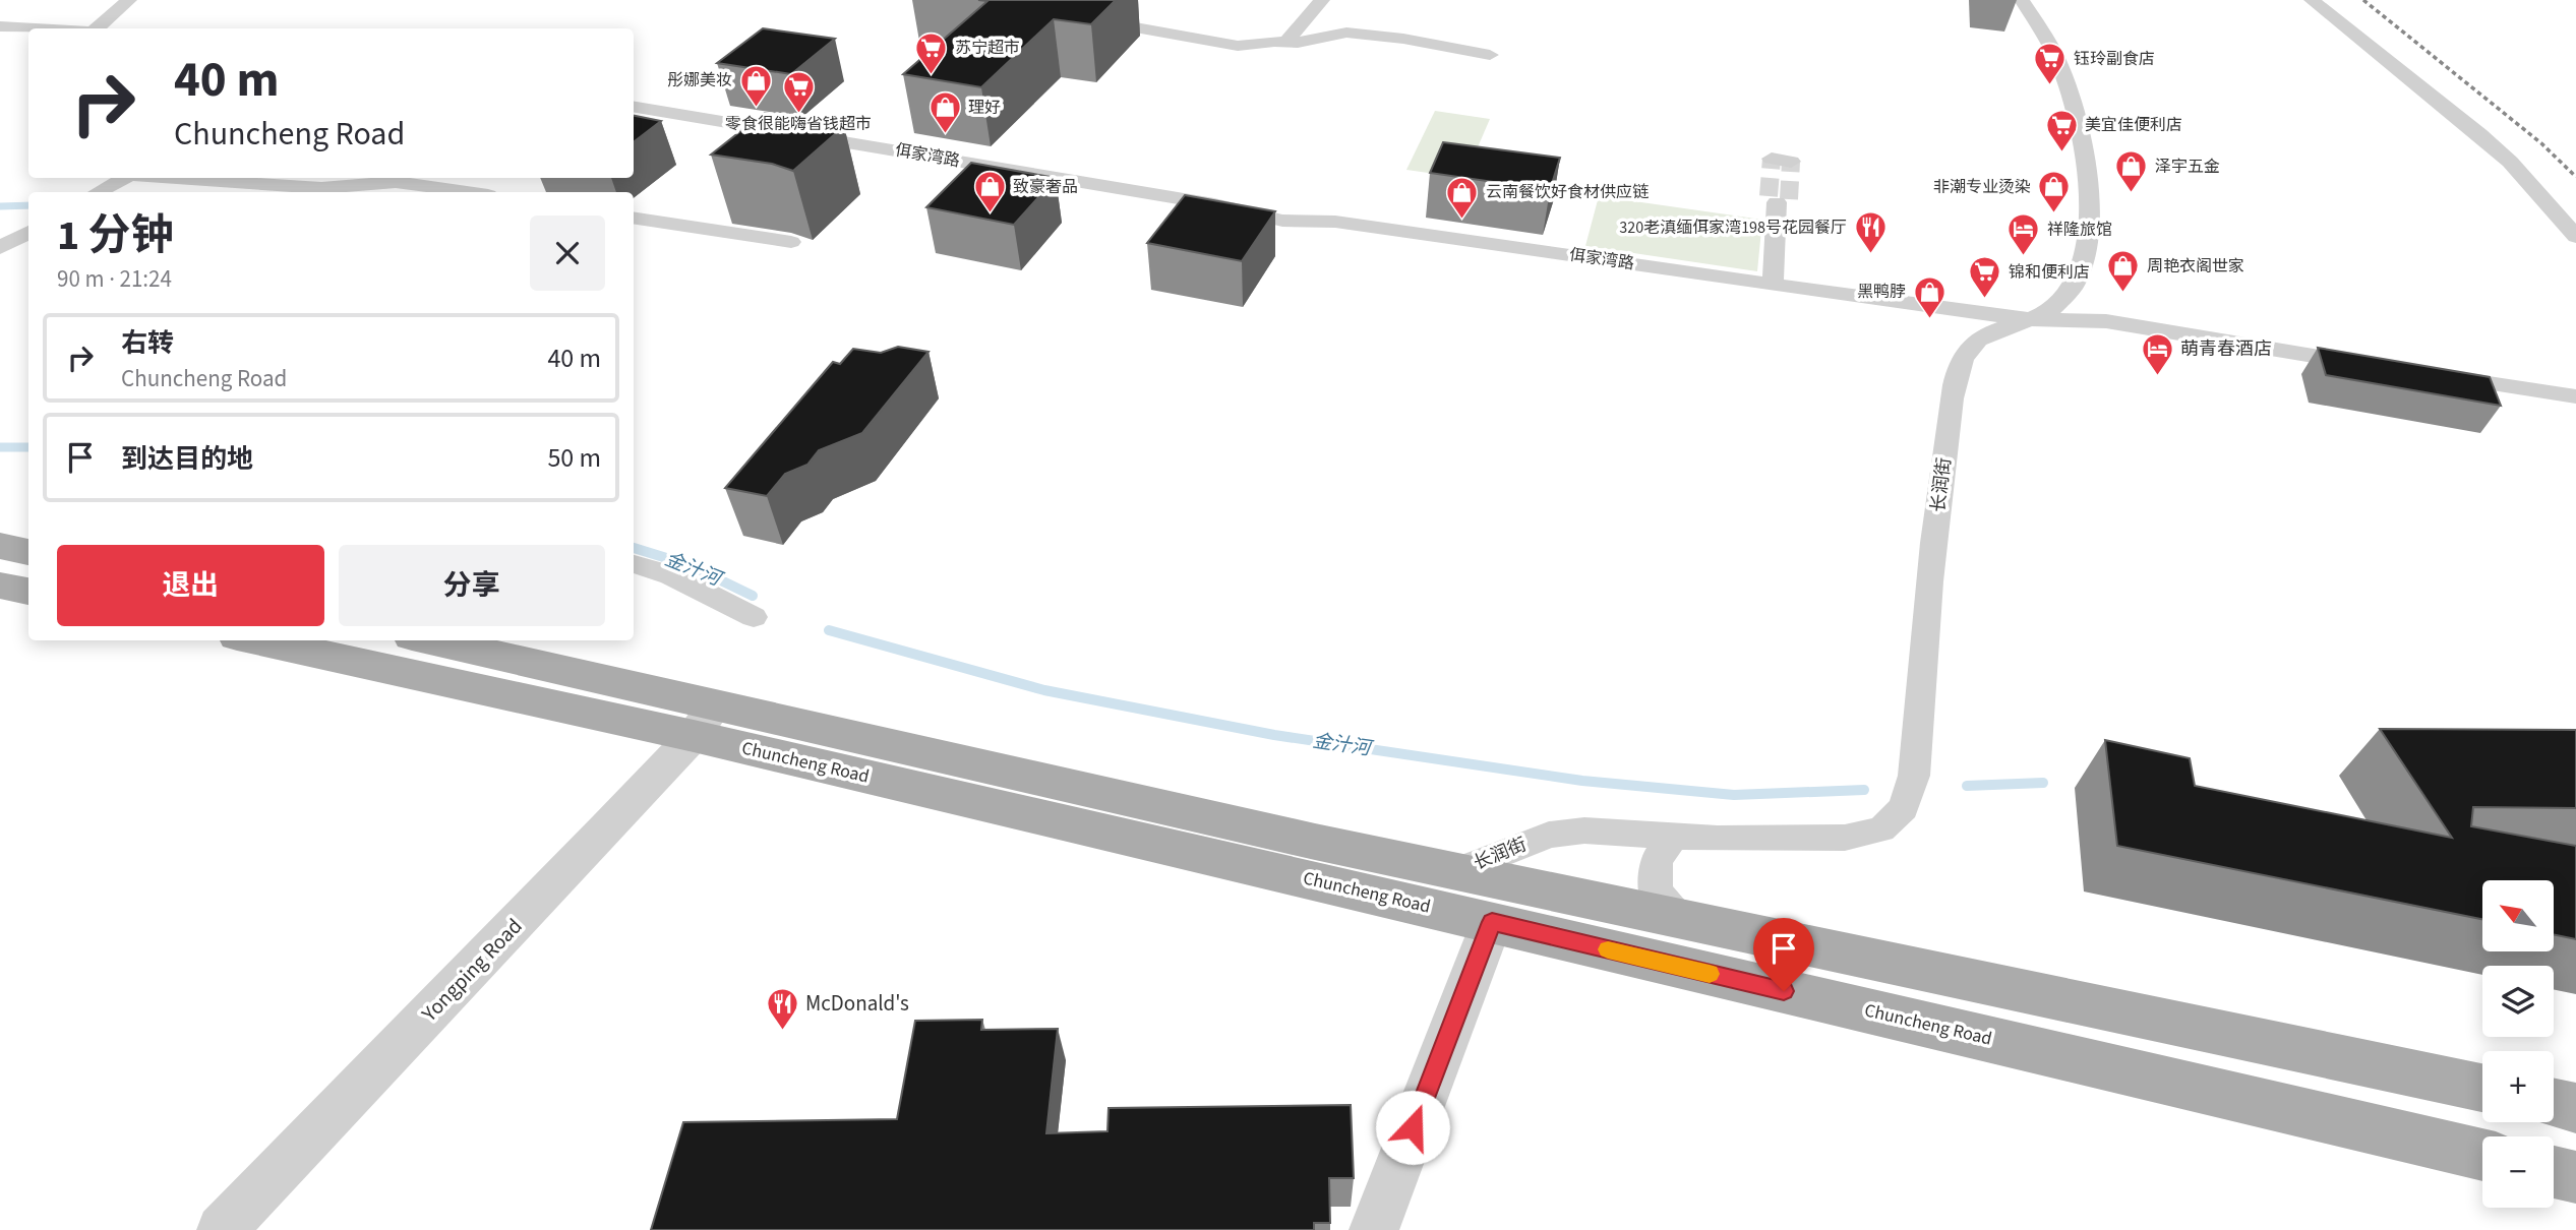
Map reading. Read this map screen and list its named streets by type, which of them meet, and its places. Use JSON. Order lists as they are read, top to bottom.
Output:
{
  "streets": {
    "main road": ["Chuncheng Road"],
    "street": ["佴家湾路", "长润街", "Yongping Road"]
  },
  "crossings": [
    ["佴家湾路", "长润街"],
    ["长润街", "Chuncheng Road"],
    ["Chuncheng Road", "Yongping Road"]
  ],
  "water": ["金汁河"],
  "places": {
    "supermarket": [
      "苏宁超市",
      "钰玲副食店",
      "零食很能嗨省钱超市",
      "美宜佳便利店",
      "锦和便利店"
    ],
    "shop": [
      "彤娜美妆",
      "理好",
      "泽宇五金",
      "致豪奢品",
      "非潮专业烫染",
      "云南餐饮好食材供应链",
      "周艳衣阁世家",
      "黑鸭脖"
    ],
    "restaurant": ["320老滇缅佴家湾198号花园餐厅", "McDonald's"],
    "hotel": ["祥隆旅馆", "萌青春酒店"]
  },
  "north": "top left",
  "page": {
    "turn": ["40 m", "Chuncheng Road"],
    "heading": ["1 分钟", "90 m · 21:24"],
    "list": [
      {
        "name": "右转",
        "note": "Chuncheng Road",
        "value": "40 m"
      },
      {
        "name": "到达目的地",
        "value": "50 m"
      }
    ],
    "buttons": ["退出", "分享"],
    "map_buttons": ["+", "−"]
  }
}
